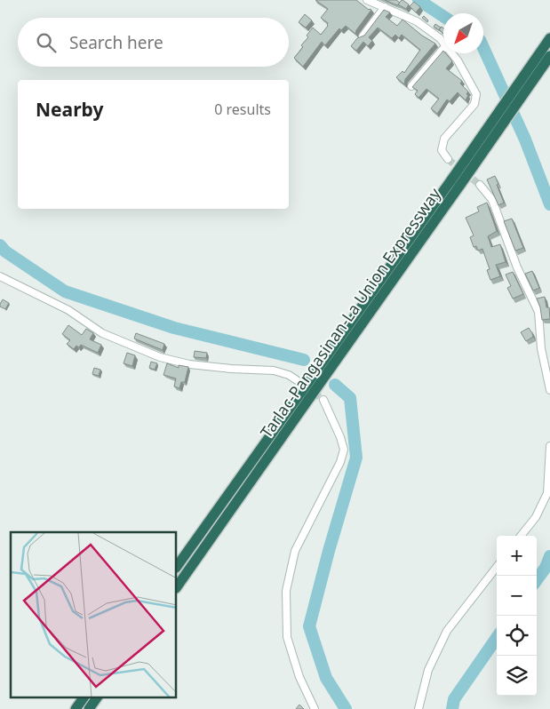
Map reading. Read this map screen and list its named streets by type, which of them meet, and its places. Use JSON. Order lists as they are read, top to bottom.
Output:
{
  "streets": {
    "highway": ["Tarlac-Pangasinan-La Union Expressway"]
  },
  "north": "bottom left",
  "page": {
    "search": "Search here",
    "heading": ["Nearby", "0 results"],
    "map_buttons": ["+", "−"]
  }
}
